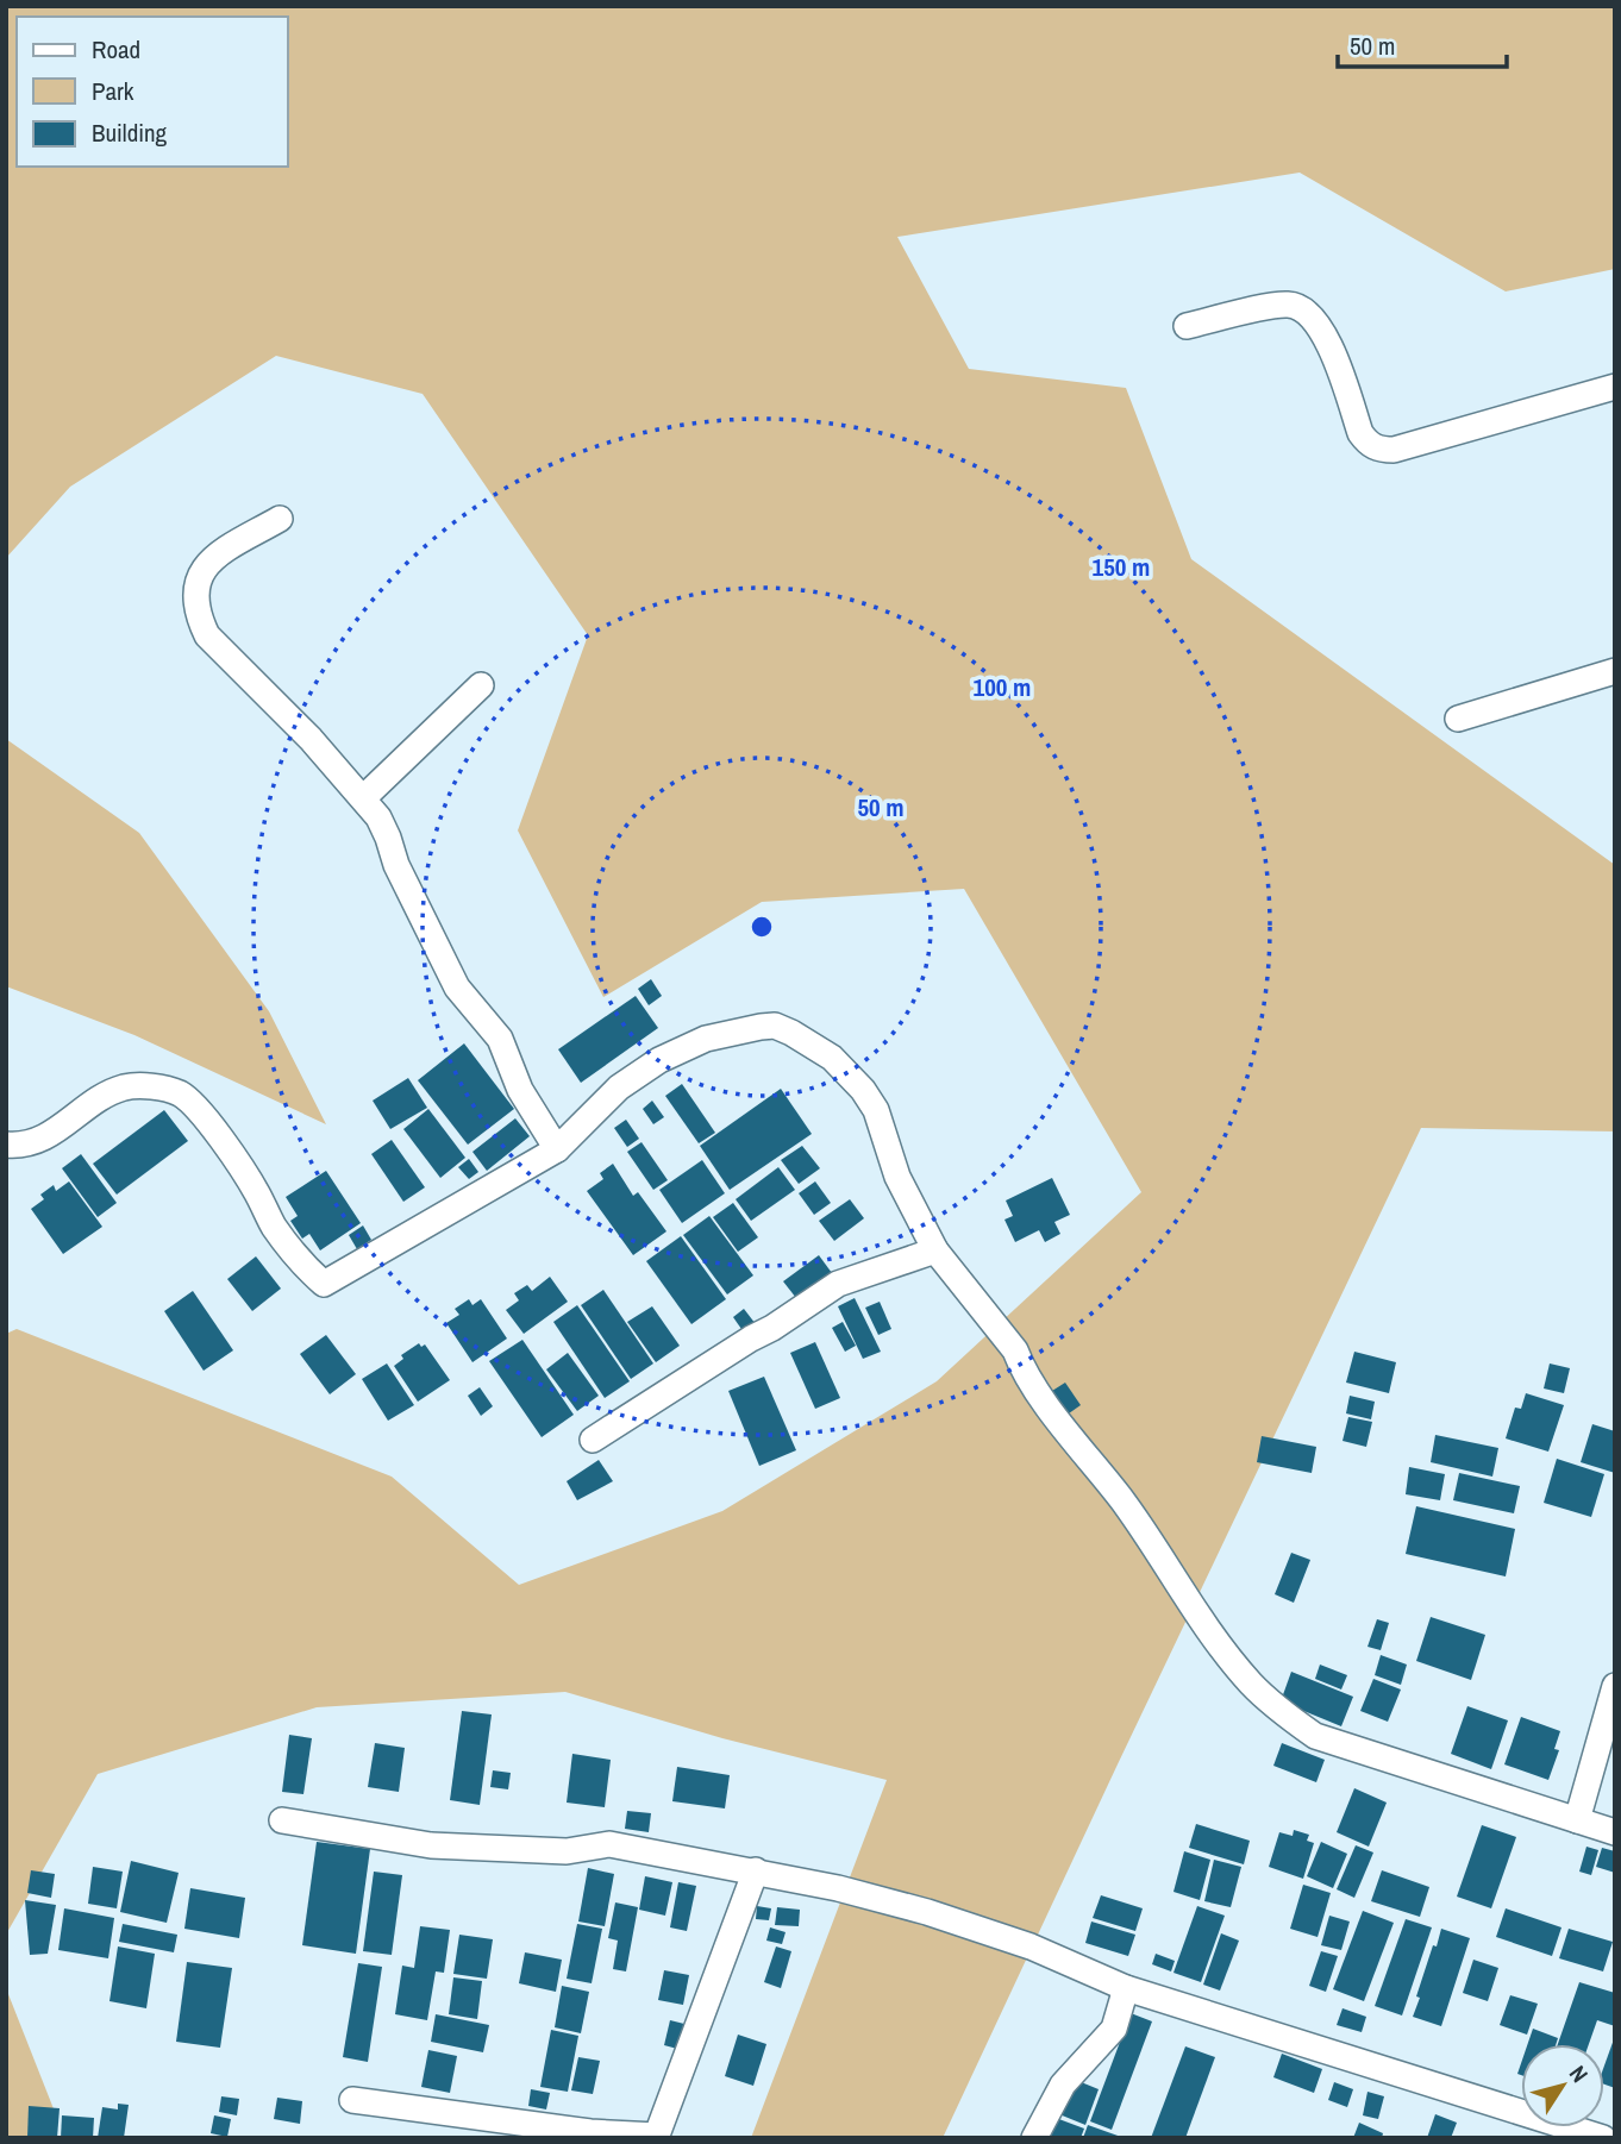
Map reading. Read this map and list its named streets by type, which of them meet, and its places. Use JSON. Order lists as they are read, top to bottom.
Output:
{
  "legend": ["Road", "Park", "Building"],
  "scale_bar": "50 m",
  "north": "top right",
  "rings": ["150 m", "100 m", "50 m"]
}
